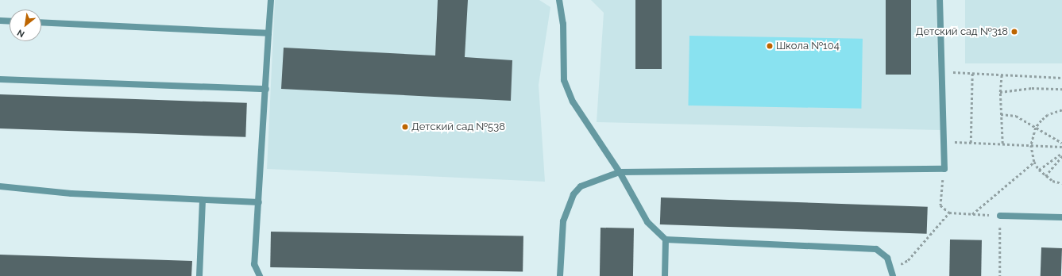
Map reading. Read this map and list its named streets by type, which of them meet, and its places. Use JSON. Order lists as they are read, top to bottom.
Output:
{
  "places": ["Детский сад №318", "Школа №104", "Детский сад №538"],
  "north": "bottom left"
}
